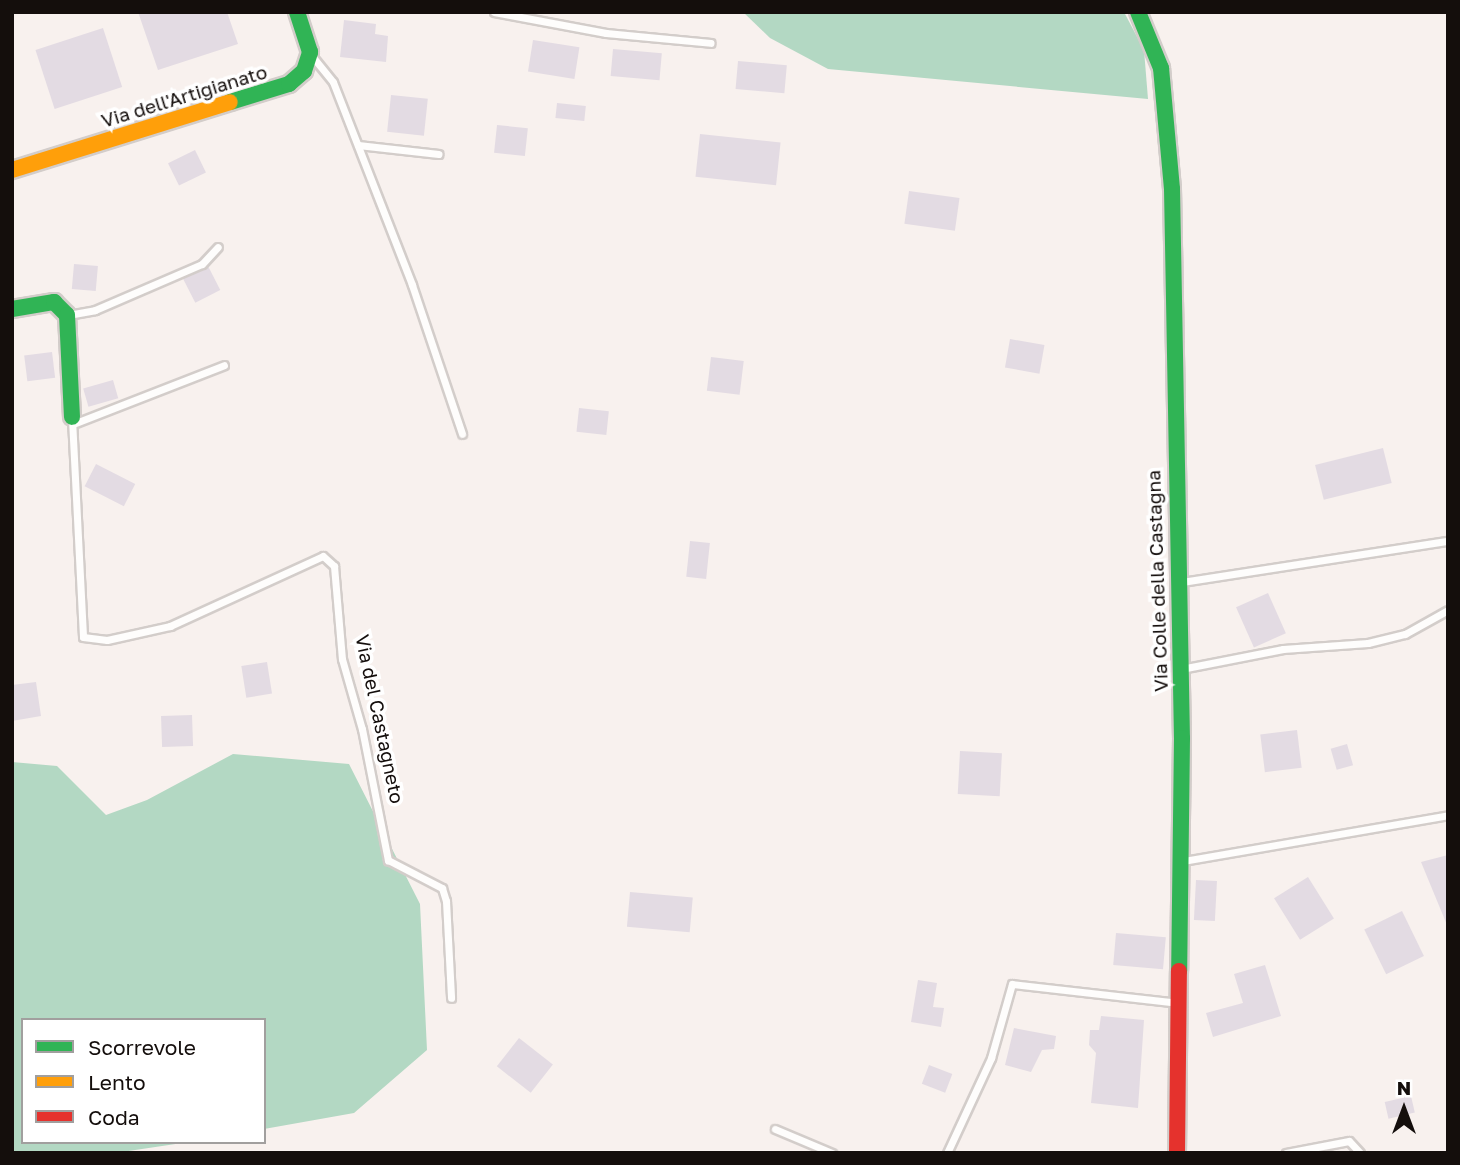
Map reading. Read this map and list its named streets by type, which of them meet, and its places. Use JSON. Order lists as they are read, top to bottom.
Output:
{
  "streets": {
    "street": ["Via dell'Artigianato", "Via Colle della Castagna", "Via del Castagneto"]
  },
  "legend": ["Scorrevole", "Lento", "Coda"],
  "north": "top"
}
